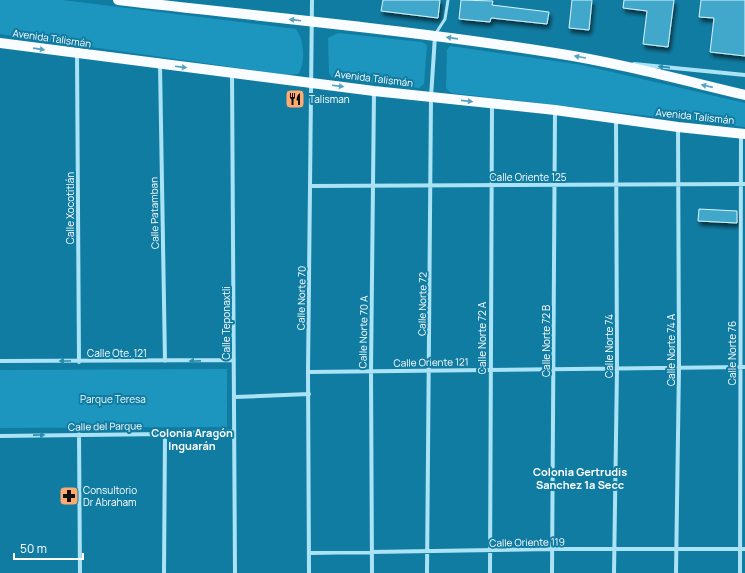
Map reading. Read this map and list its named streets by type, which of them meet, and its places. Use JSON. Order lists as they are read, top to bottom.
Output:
{
  "streets": {
    "main road": ["Avenida Talismán"],
    "street": [
      "Calle Oriente 125",
      "Calle Xocotitlán",
      "Calle Patamban",
      "Calle Norte 70",
      "Calle Norte 72",
      "Calle Teponaxtli",
      "Calle Norte 70 A",
      "Calle Norte 72 A",
      "Calle Norte 72 B",
      "Calle Norte 74",
      "Calle Norte 74 A",
      "Calle Ote. 121",
      "Calle Norte 76",
      "Calle Oriente 121",
      "Calle del Parque",
      "Calle Oriente 119"
    ]
  },
  "crossings": [
    ["Avenida Talismán", "Calle Xocotitlán"],
    ["Avenida Talismán", "Calle Patamban"],
    ["Avenida Talismán", "Calle Norte 70"],
    ["Avenida Talismán", "Calle Norte 72"],
    ["Avenida Talismán", "Calle Teponaxtli"],
    ["Avenida Talismán", "Calle Norte 70 A"],
    ["Avenida Talismán", "Calle Norte 72 A"],
    ["Avenida Talismán", "Calle Norte 72 B"],
    ["Avenida Talismán", "Calle Norte 74"],
    ["Avenida Talismán", "Calle Norte 74 A"],
    ["Avenida Talismán", "Calle Norte 76"],
    ["Calle Oriente 125", "Calle Norte 70"],
    ["Calle Oriente 125", "Calle Norte 72"],
    ["Calle Oriente 125", "Calle Norte 70 A"],
    ["Calle Oriente 125", "Calle Norte 72 A"],
    ["Calle Oriente 125", "Calle Norte 72 B"],
    ["Calle Oriente 125", "Calle Norte 74"],
    ["Calle Oriente 125", "Calle Norte 74 A"],
    ["Calle Oriente 125", "Calle Norte 76"],
    ["Calle Xocotitlán", "Calle Ote. 121"],
    ["Calle Patamban", "Calle Ote. 121"],
    ["Calle Norte 70", "Calle Oriente 121"],
    ["Calle Norte 70", "Calle Oriente 119"],
    ["Calle Norte 72", "Calle Oriente 121"],
    ["Calle Norte 72", "Calle Oriente 119"],
    ["Calle Teponaxtli", "Calle Ote. 121"],
    ["Calle Teponaxtli", "Calle del Parque"],
    ["Calle Norte 70 A", "Calle Oriente 121"],
    ["Calle Norte 70 A", "Calle Oriente 119"],
    ["Calle Norte 72 A", "Calle Oriente 121"],
    ["Calle Norte 72 A", "Calle Oriente 119"],
    ["Calle Norte 72 B", "Calle Oriente 121"],
    ["Calle Norte 72 B", "Calle Oriente 119"],
    ["Calle Norte 74", "Calle Oriente 121"],
    ["Calle Norte 74", "Calle Oriente 119"],
    ["Calle Norte 74 A", "Calle Oriente 121"],
    ["Calle Norte 74 A", "Calle Oriente 119"],
    ["Calle Norte 76", "Calle Oriente 121"],
    ["Calle Norte 76", "Calle Oriente 119"]
  ],
  "one_way": ["Calle Ote. 121"],
  "districts": ["Colonia Aragón Inguarán", "Colonia Gertrudis Sanchez 1a Secc"],
  "parks": ["Parque Teresa"],
  "places": {
    "restaurant": ["Talisman"],
    "pharmacy": ["Consultorio Dr Abraham"]
  },
  "scale_bar": "50 m"
}
